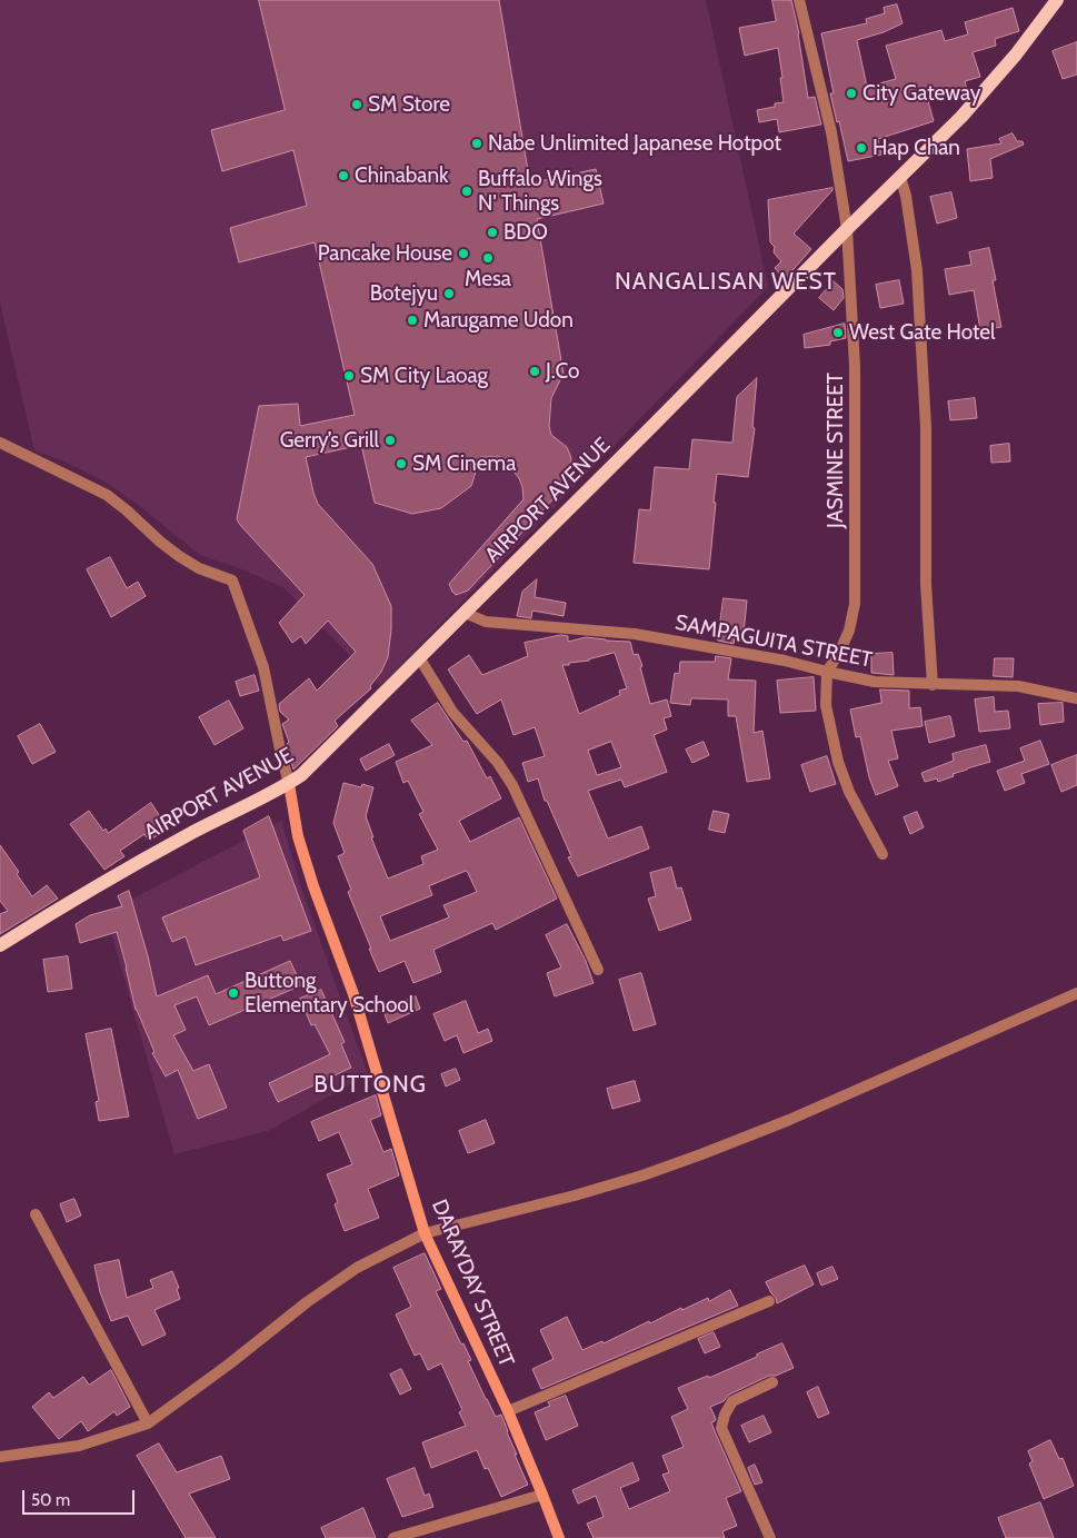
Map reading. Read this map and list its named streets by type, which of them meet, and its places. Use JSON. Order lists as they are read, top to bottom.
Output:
{
  "streets": {
    "main road": ["AIRPORT AVENUE"],
    "street": ["JASMINE STREET", "SAMPAGUITA STREET", "DARAYDAY STREET"]
  },
  "crossings": [
    ["JASMINE STREET", "AIRPORT AVENUE"],
    ["JASMINE STREET", "SAMPAGUITA STREET"],
    ["AIRPORT AVENUE", "SAMPAGUITA STREET"],
    ["AIRPORT AVENUE", "DARAYDAY STREET"]
  ],
  "districts": ["NANGALISAN WEST", "BUTTONG"],
  "places": [
    "City Gateway",
    "SM Store",
    "Nabe Unlimited Japanese Hotpot",
    "Hap Chan",
    "Chinabank",
    "Buffalo Wings N' Things",
    "BDO",
    "Pancake House",
    "Mesa",
    "Botejyu",
    "Marugame Udon",
    "West Gate Hotel",
    "J.Co",
    "SM City Laoag",
    "Gerry’s Grill",
    "SM Cinema",
    "Buttong Elementary School"
  ],
  "scale_bar": "50 m"
}
